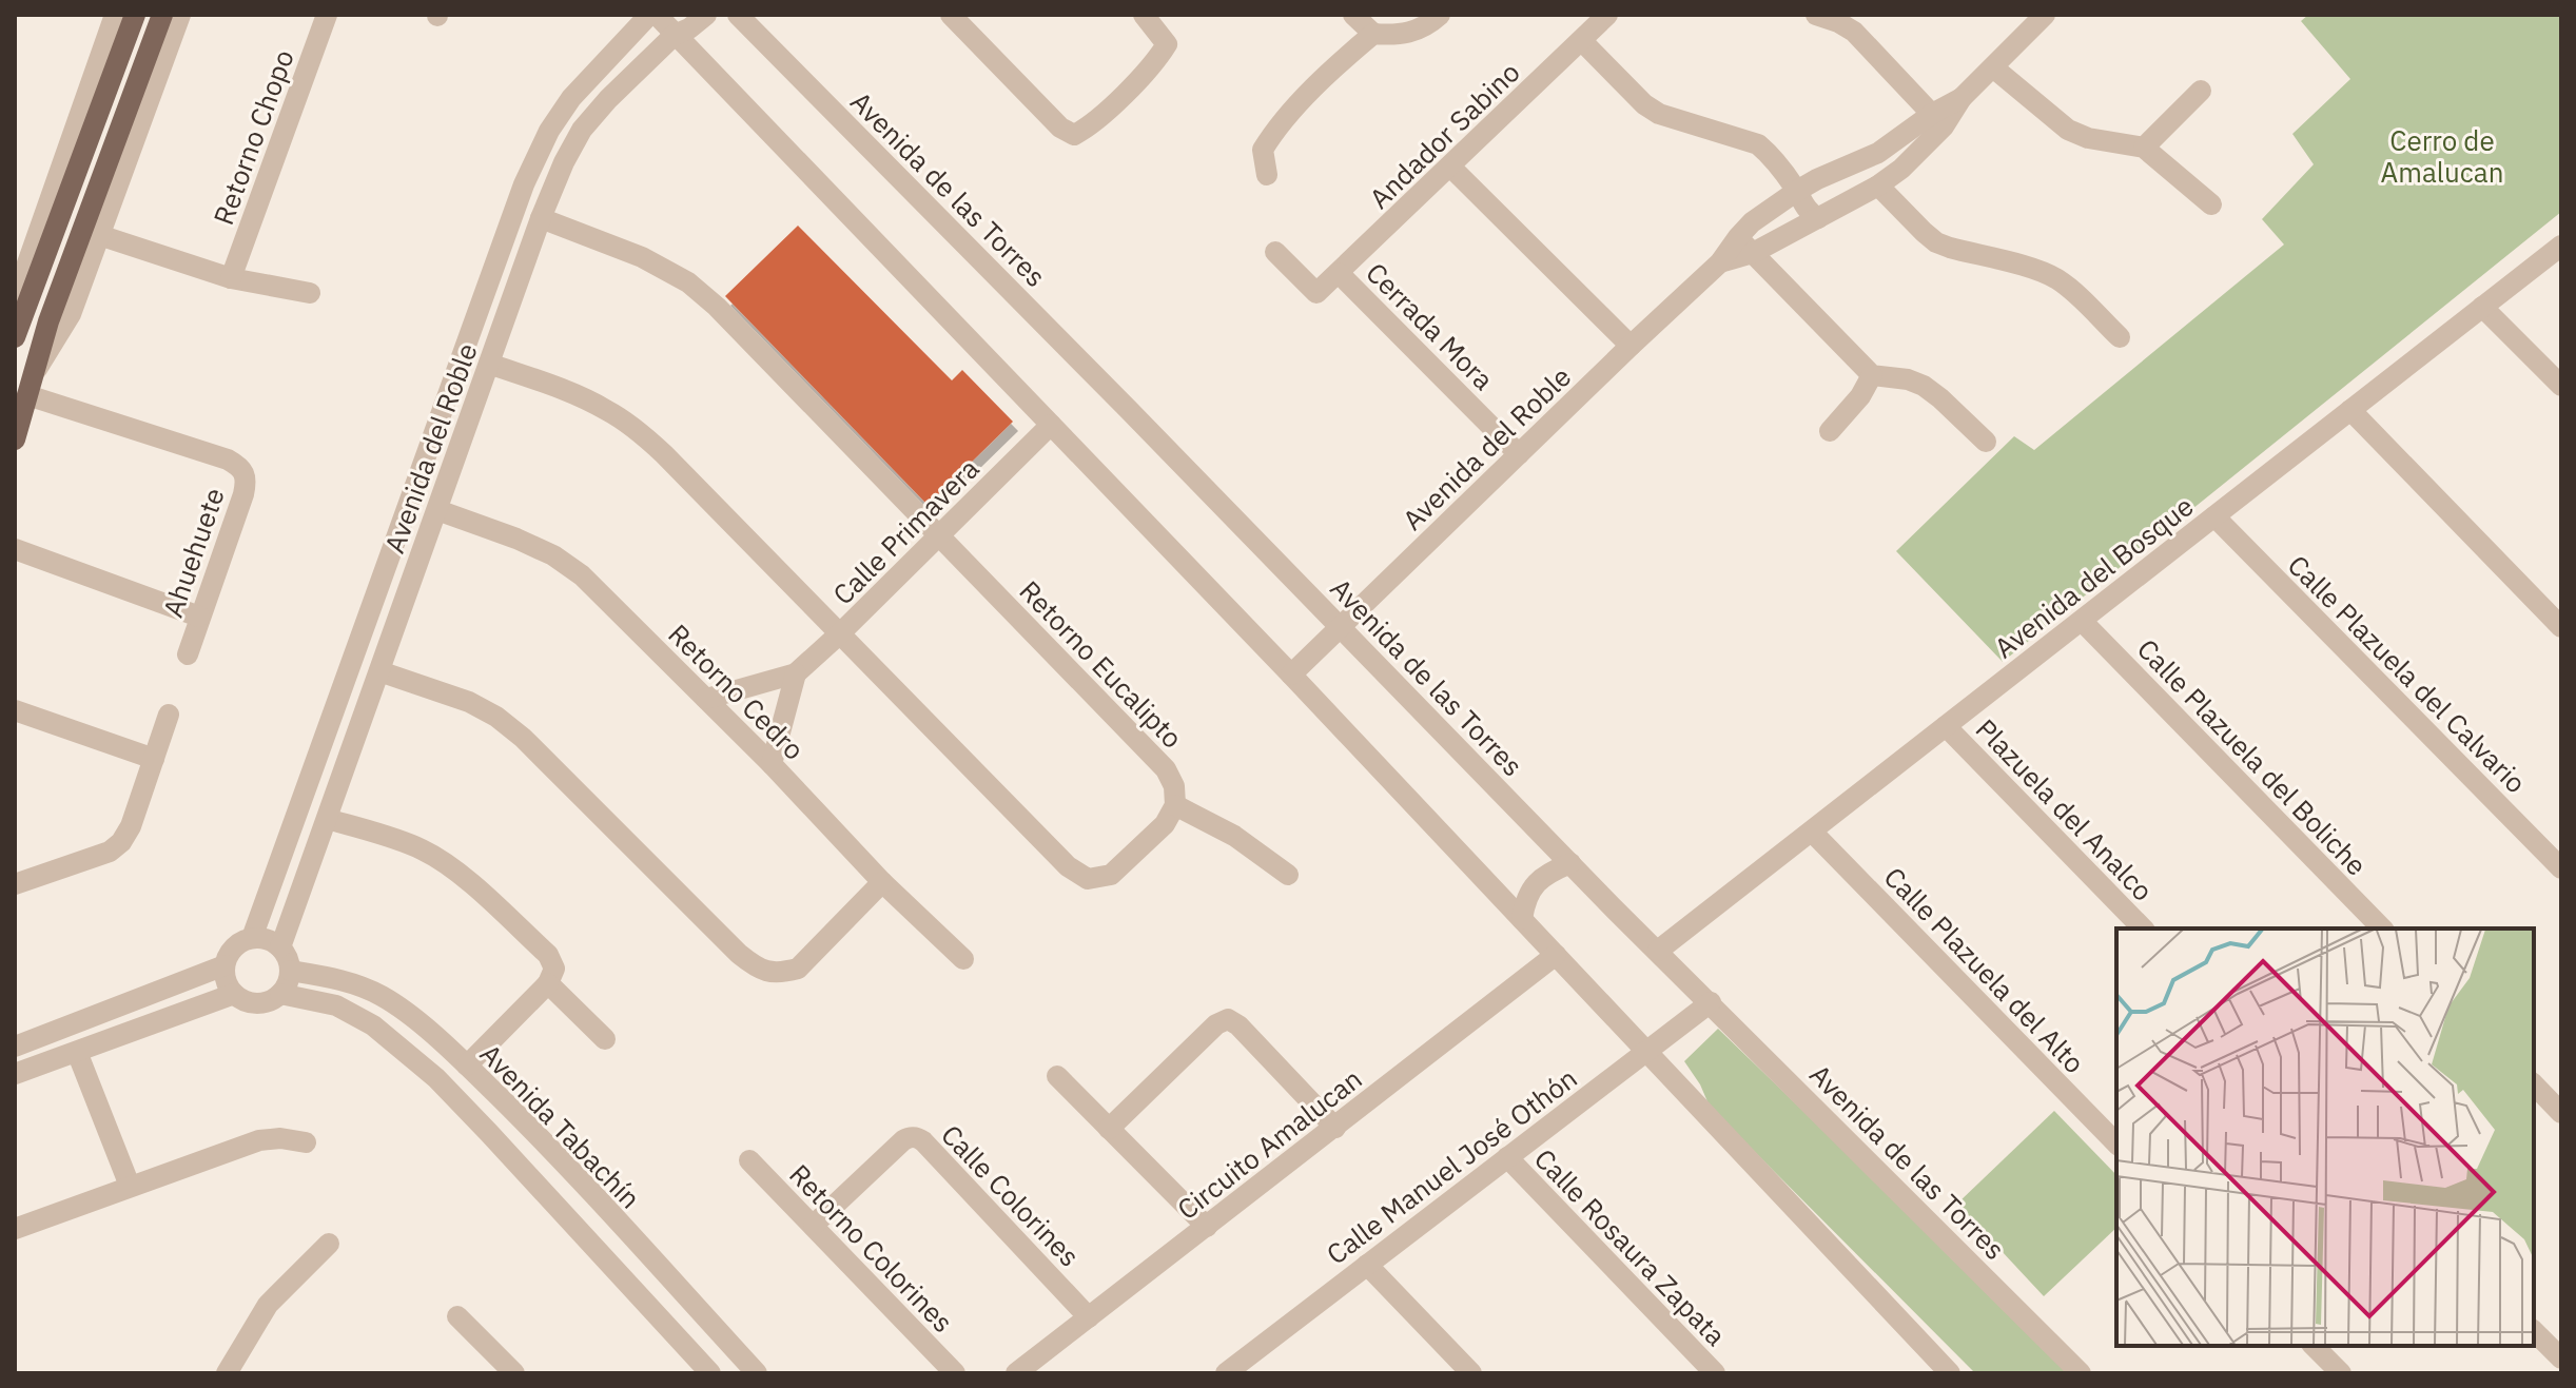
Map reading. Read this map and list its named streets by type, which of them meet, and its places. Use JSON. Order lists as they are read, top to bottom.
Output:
{
  "streets": {
    "street": [
      "Andador Sabino",
      "Retorno Chopo",
      "Avenida de las Torres",
      "Cerrada Mora",
      "Avenida del Roble",
      "Calle Primavera",
      "Ahuehuete",
      "Avenida del Bosque",
      "Retorno Eucalipto",
      "Calle Plazuela del Calvario",
      "Retorno Cedro",
      "Calle Plazuela del Boliche",
      "Plazuela del Analco",
      "Calle Plazuela del Alto",
      "Avenida Tabachín",
      "Circuito Amalucan",
      "Calle Manuel José Othón",
      "Calle Colorines",
      "Calle Rosaura Zapata",
      "Retorno Colorines"
    ]
  },
  "crossings": [
    ["Andador Sabino", "Cerrada Mora"],
    ["Avenida de las Torres", "Avenida del Roble"],
    ["Avenida de las Torres", "Avenida del Bosque"],
    ["Avenida de las Torres", "Calle Manuel José Othón"],
    ["Cerrada Mora", "Avenida del Roble"],
    ["Avenida del Roble", "Retorno Eucalipto"],
    ["Avenida del Roble", "Retorno Cedro"],
    ["Avenida del Roble", "Avenida Tabachín"],
    ["Calle Primavera", "Retorno Eucalipto"],
    ["Calle Primavera", "Retorno Cedro"],
    ["Avenida del Bosque", "Calle Plazuela del Calvario"],
    ["Avenida del Bosque", "Calle Plazuela del Boliche"],
    ["Avenida del Bosque", "Plazuela del Analco"],
    ["Avenida del Bosque", "Calle Plazuela del Alto"],
    ["Circuito Amalucan", "Calle Colorines"],
    ["Calle Manuel José Othón", "Calle Rosaura Zapata"],
    ["Calle Colorines", "Retorno Colorines"]
  ],
  "parks": ["Cerro de Amalucan"]
}
